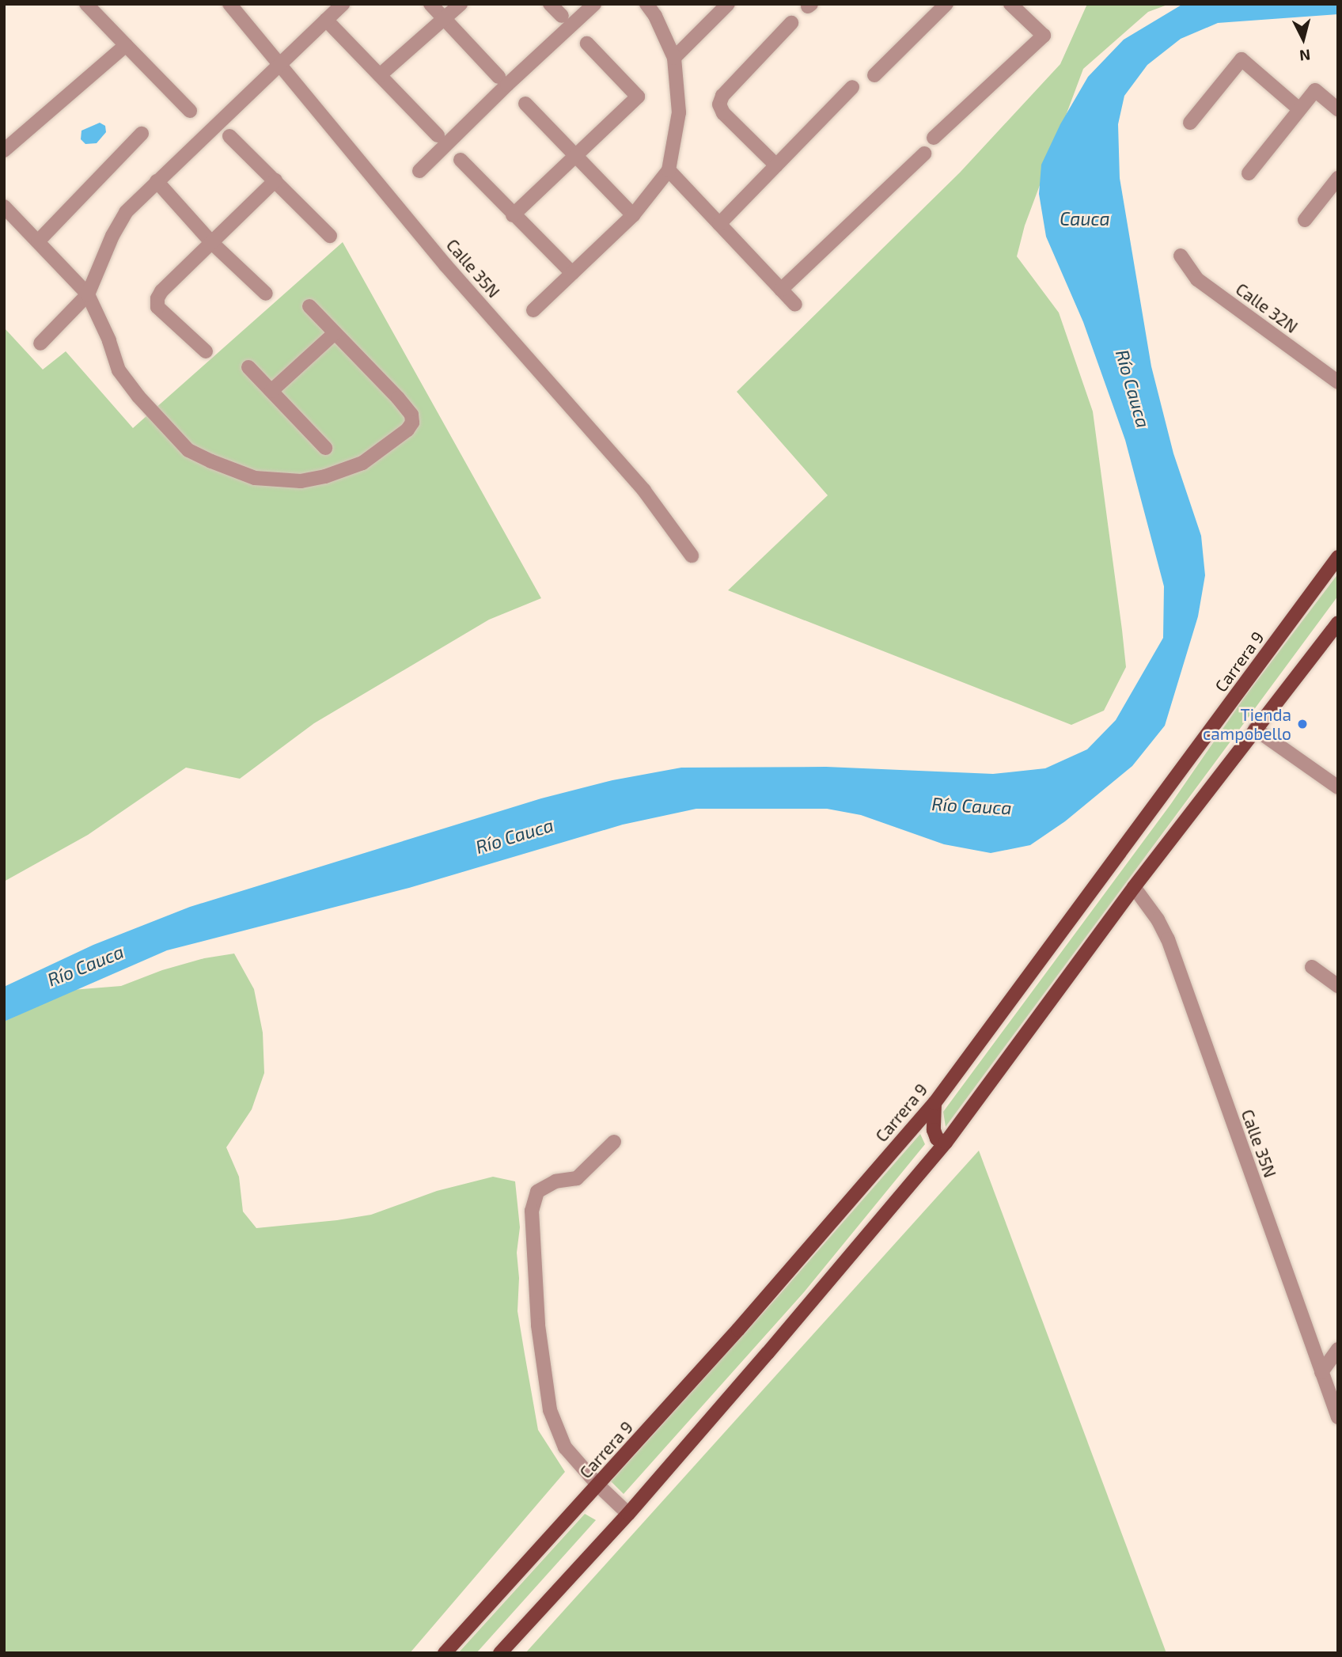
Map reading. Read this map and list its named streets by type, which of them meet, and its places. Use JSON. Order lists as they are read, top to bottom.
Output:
{
  "streets": {
    "main road": ["Carrera 9"],
    "street": ["Calle 35N", "Calle 32N"]
  },
  "water": ["Cauca", "Río Cauca"],
  "places": ["Tienda campobello"],
  "north": "bottom"
}
